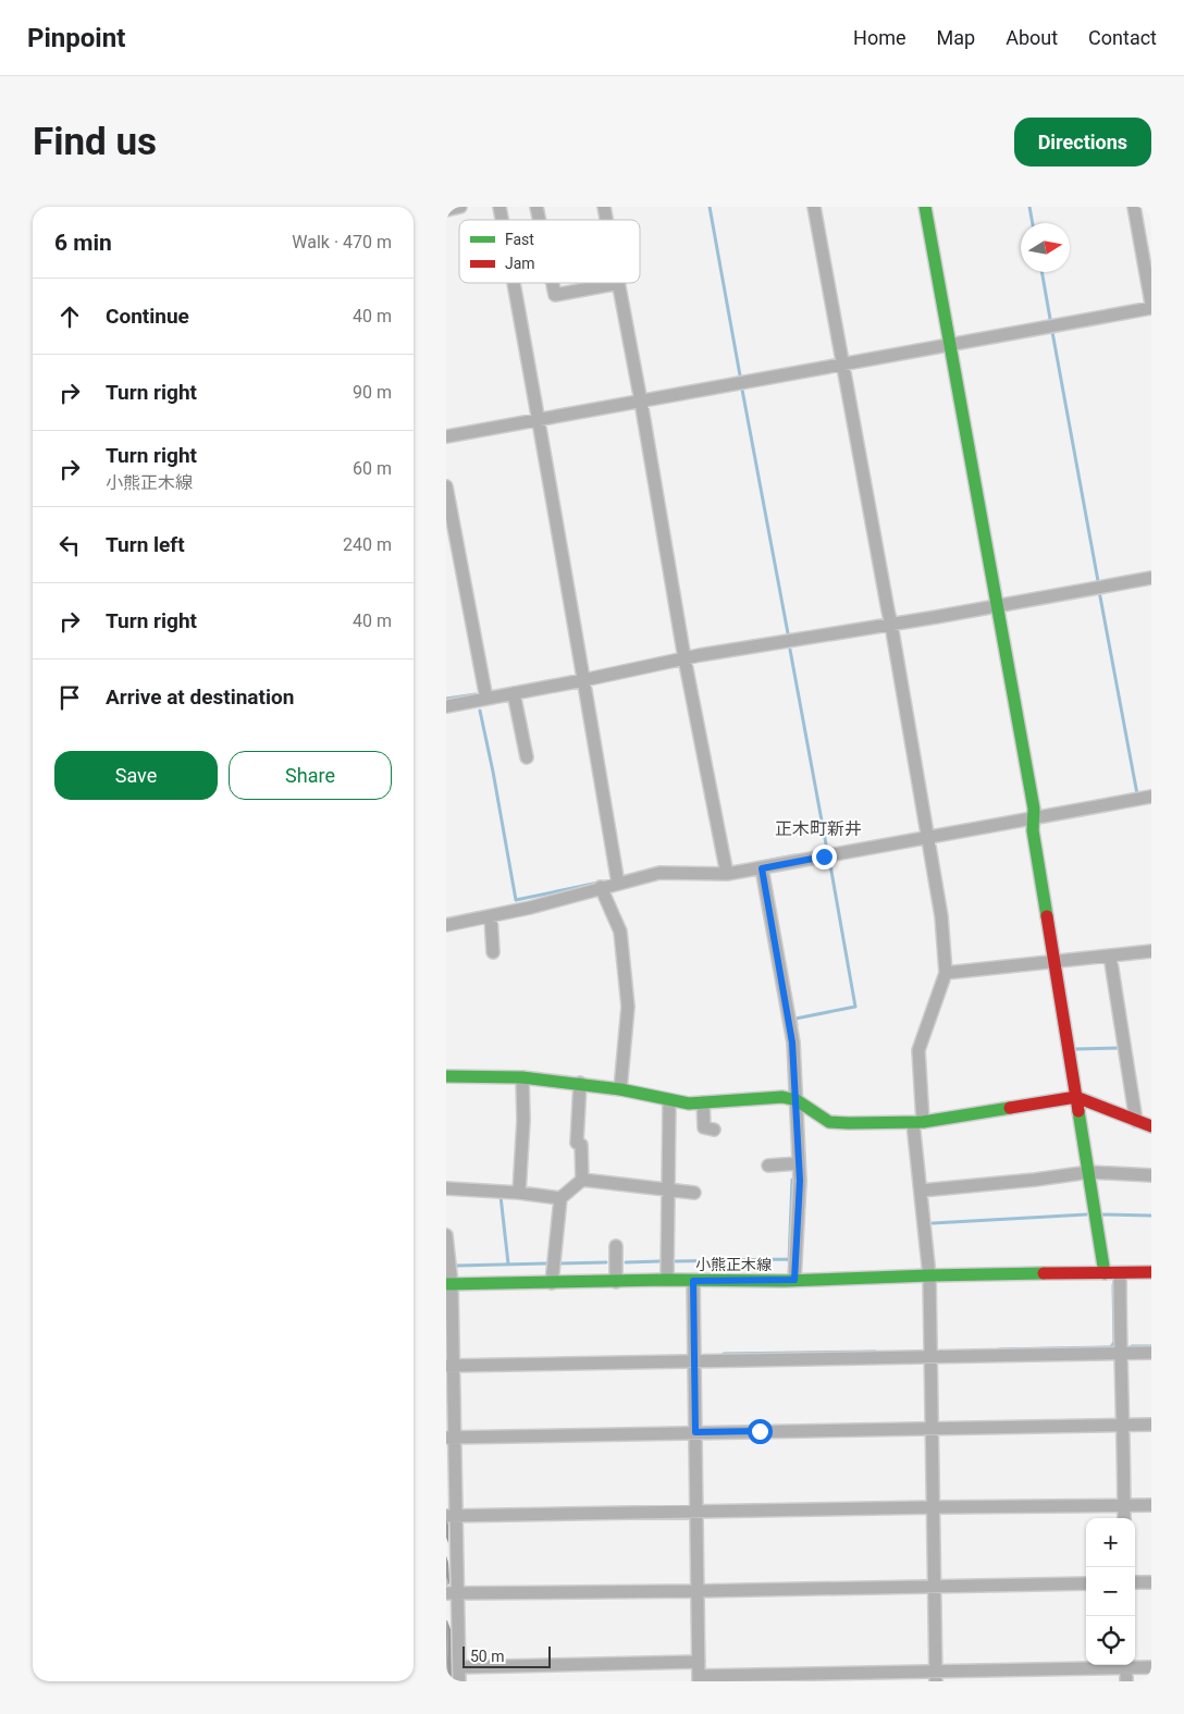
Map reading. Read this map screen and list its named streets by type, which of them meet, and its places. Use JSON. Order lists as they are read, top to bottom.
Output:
{
  "streets": {
    "street": ["小熊正木線"]
  },
  "districts": ["正木町新井"],
  "legend": ["Fast", "Jam"],
  "scale_bar": "50 m",
  "north": "right",
  "page": {
    "header": "Pinpoint",
    "nav": [
      "Home",
      "Map",
      "About",
      "Contact"
    ],
    "buttons": [
      "Directions",
      ["Save", "Share"]
    ],
    "title": "Find us",
    "heading": ["6 min", "Walk · 470 m"],
    "list": [
      ["Continue", "40 m"],
      ["Turn right", "90 m"],
      ["Turn right", "小熊正木線", "60 m"],
      ["Turn left", "240 m"],
      ["Turn right", "40 m"],
      "Arrive at destination"
    ],
    "map_buttons": ["+", "−"],
    "scale": "50 m"
  }
}
